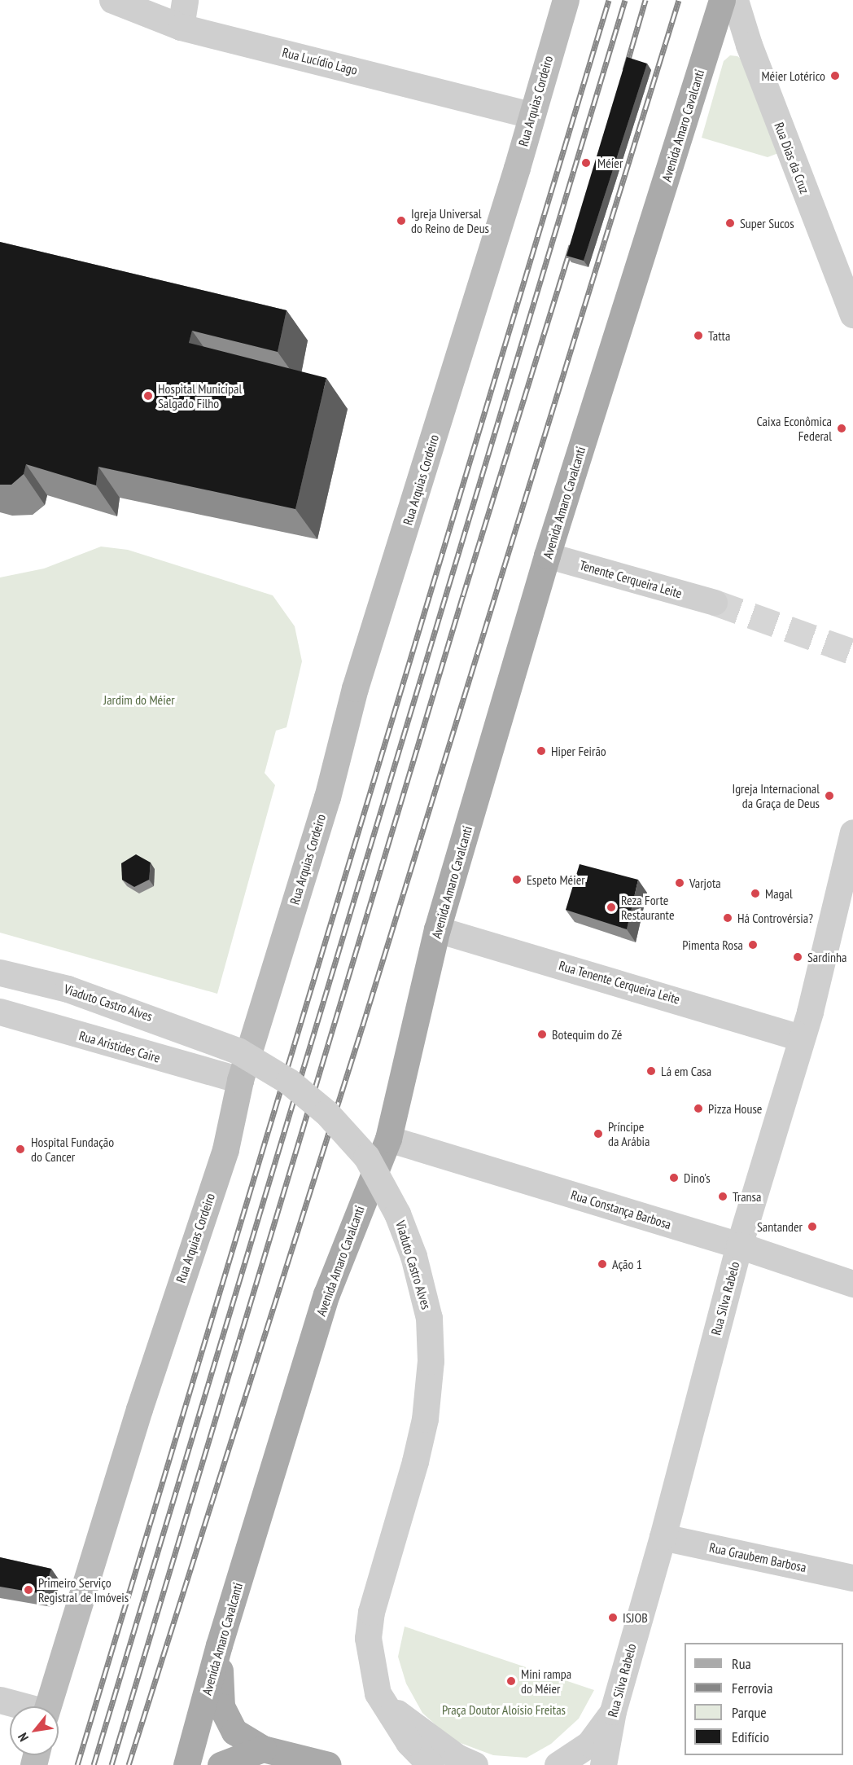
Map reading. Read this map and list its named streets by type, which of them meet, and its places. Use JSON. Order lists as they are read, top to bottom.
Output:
{
  "streets": {
    "main road": ["Rua Arquias Cordeiro", "Avenida Amaro Cavalcanti"],
    "street": [
      "Rua Lucídio Lago",
      "Rua Dias da Cruz",
      "Tenente Cerqueira Leite",
      "Rua Tenente Cerqueira Leite",
      "Viaduto Castro Alves",
      "Rua Aristides Caire",
      "Rua Constança Barbosa",
      "Rua Silva Rabelo",
      "Rua Graubem Barbosa"
    ]
  },
  "crossings": [
    ["Rua Lucídio Lago", "Rua Arquias Cordeiro"],
    ["Rua Arquias Cordeiro", "Rua Aristides Caire"],
    ["Avenida Amaro Cavalcanti", "Tenente Cerqueira Leite"],
    ["Avenida Amaro Cavalcanti", "Rua Tenente Cerqueira Leite"],
    ["Avenida Amaro Cavalcanti", "Rua Constança Barbosa"],
    ["Rua Tenente Cerqueira Leite", "Rua Silva Rabelo"],
    ["Rua Constança Barbosa", "Rua Silva Rabelo"],
    ["Rua Silva Rabelo", "Rua Graubem Barbosa"]
  ],
  "parks": ["Jardim do Méier", "Praça Doutor Aloísio Freitas"],
  "places": [
    "Méier Lotérico",
    "Méier",
    "Igreja Universal do Reino de Deus",
    "Super Sucos",
    "Tatta",
    "Hospital Municipal Salgado Filho",
    "Caixa Econômica Federal",
    "Hiper Feirão",
    "Igreja Internacional da Graça de Deus",
    "Espeto Méier",
    "Varjota",
    "Magal",
    "Reza Forte Restaurante",
    "Há Controvérsia?",
    "Pimenta Rosa",
    "Sardinha",
    "Botequim do Zé",
    "Lá em Casa",
    "Pizza House",
    "Príncipe da Arábia",
    "Hospital Fundação do Cancer",
    "Dino's",
    "Transa",
    "Santander",
    "Ação 1",
    "Primeiro Serviço Registral de Imóveis",
    "ISJOB",
    "Mini rampa do Méier"
  ],
  "legend": [
    "Rua",
    "Ferrovia",
    "Parque",
    "Edifício"
  ],
  "north": "bottom left"
}
